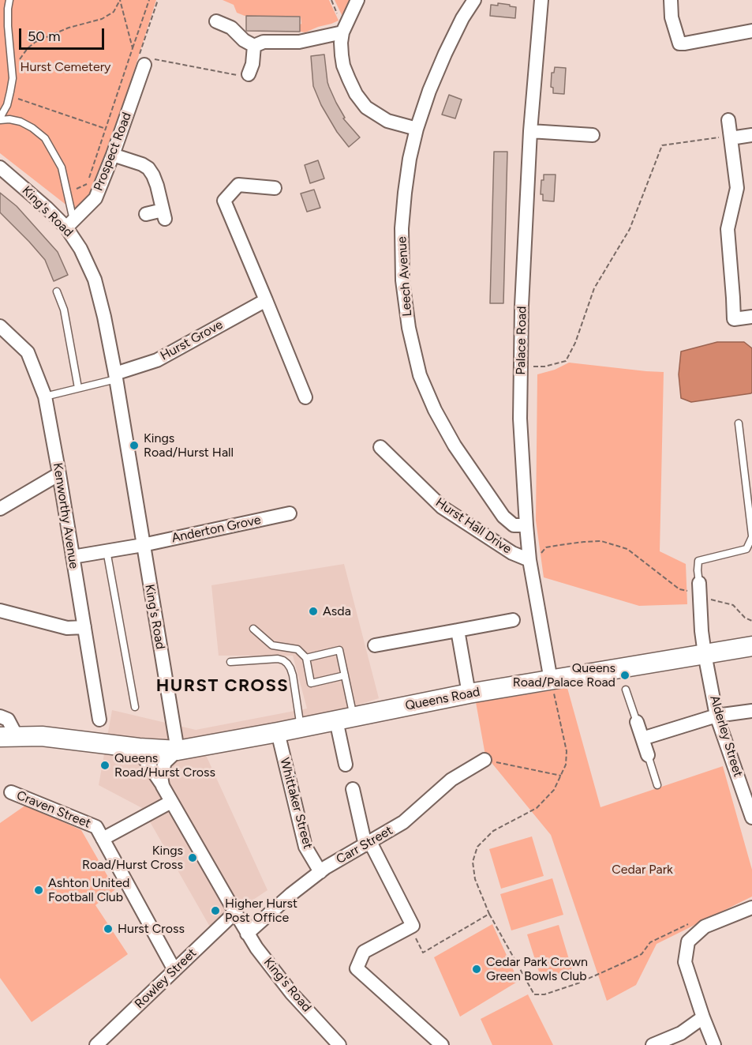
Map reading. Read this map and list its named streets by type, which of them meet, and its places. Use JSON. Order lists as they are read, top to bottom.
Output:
{
  "streets": {
    "main road": ["Queens Road"],
    "street": [
      "Prospect Road",
      "King's Road",
      "Leech Avenue",
      "Hurst Grove",
      "Palace Road",
      "Kenworthy Avenue",
      "Hurst Hall Drive",
      "Anderton Grove",
      "Alderley Street",
      "Whittaker Street",
      "Craven Street",
      "Carr Street",
      "Rowley Street"
    ]
  },
  "crossings": [
    ["Prospect Road", "King's Road"],
    ["King's Road", "Hurst Grove"],
    ["King's Road", "Anderton Grove"],
    ["King's Road", "Queens Road"],
    ["King's Road", "Carr Street"],
    ["King's Road", "Rowley Street"],
    ["Leech Avenue", "Palace Road"],
    ["Palace Road", "Hurst Hall Drive"],
    ["Palace Road", "Queens Road"],
    ["Kenworthy Avenue", "Anderton Grove"],
    ["Queens Road", "Alderley Street"],
    ["Queens Road", "Whittaker Street"],
    ["Whittaker Street", "Carr Street"]
  ],
  "districts": ["HURST CROSS"],
  "parks": ["Hurst Cemetery", "Cedar Park"],
  "places": [
    "Kings Road/Hurst Hall",
    "Asda",
    "Queens Road/Palace Road",
    "Queens Road/Hurst Cross",
    "Kings Road/Hurst Cross",
    "Ashton United Football Club",
    "Higher Hurst Post Office",
    "Hurst Cross",
    "Cedar Park Crown Green Bowls Club"
  ],
  "scale_bar": "50 m"
}
